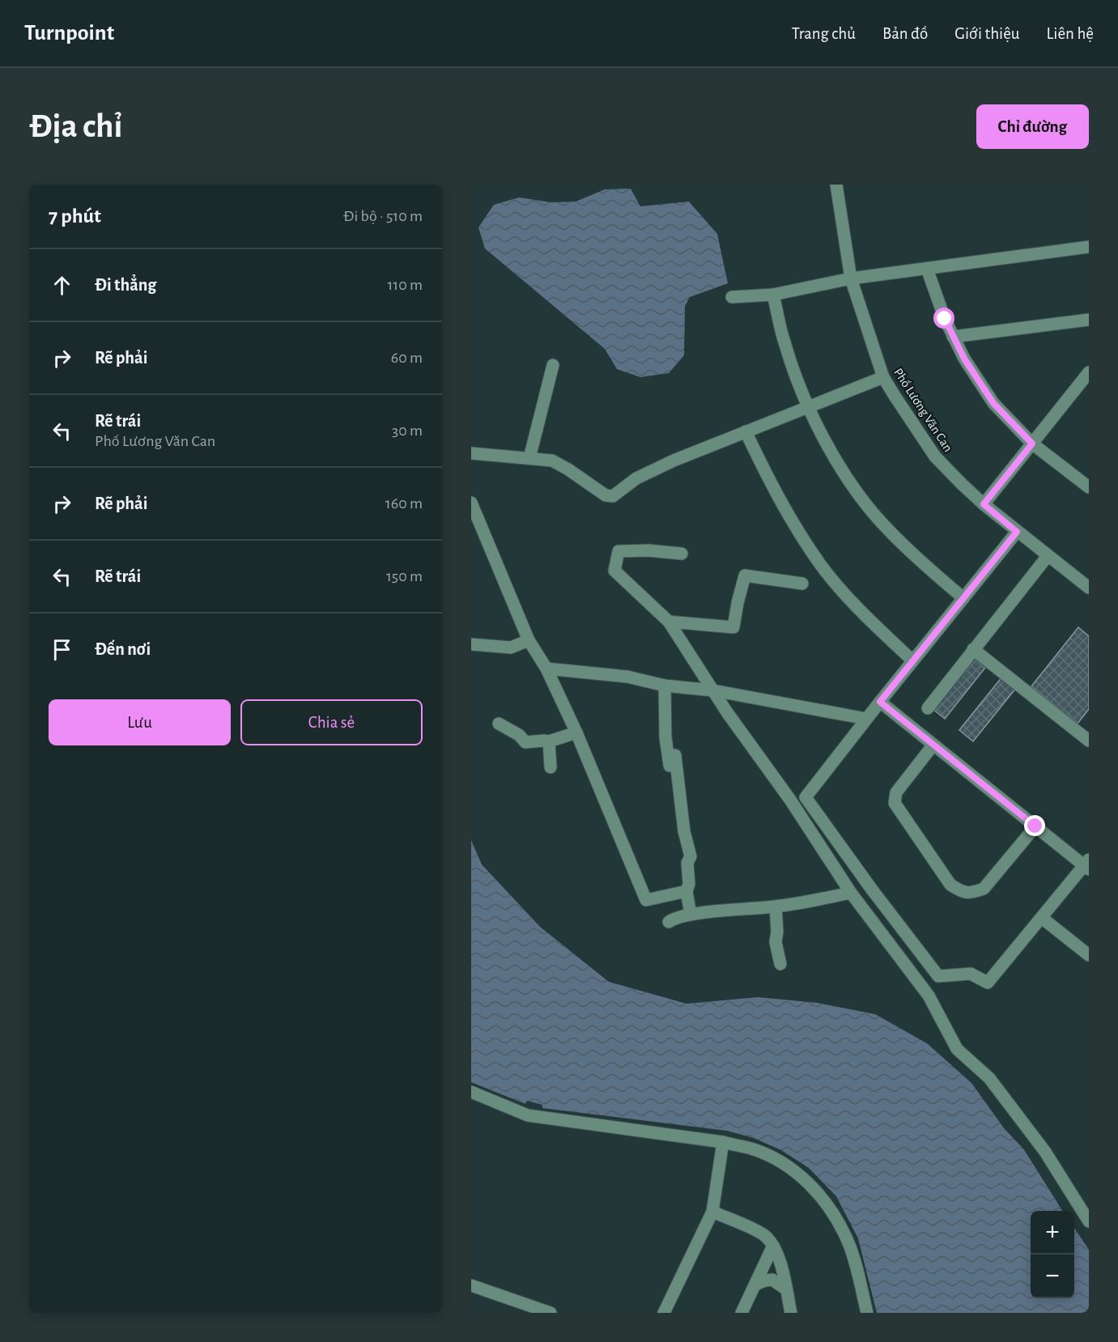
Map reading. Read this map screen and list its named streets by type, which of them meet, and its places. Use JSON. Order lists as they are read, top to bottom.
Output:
{
  "streets": {
    "street": ["Phố Lương Văn Can"]
  },
  "page": {
    "header": "Turnpoint",
    "nav": [
      "Trang chủ",
      "Bản đồ",
      "Giới thiệu",
      "Liên hệ"
    ],
    "buttons": [
      "Chỉ đường",
      ["Lưu", "Chia sẻ"]
    ],
    "title": "Địa chỉ",
    "heading": ["7 phút", "Đi bộ · 510 m"],
    "list": [
      ["Đi thẳng", "110 m"],
      ["Rẽ phải", "60 m"],
      ["Rẽ trái", "Phố Lương Văn Can", "30 m"],
      ["Rẽ phải", "160 m"],
      ["Rẽ trái", "150 m"],
      "Đến nơi"
    ],
    "map_buttons": ["+", "−"]
  }
}
